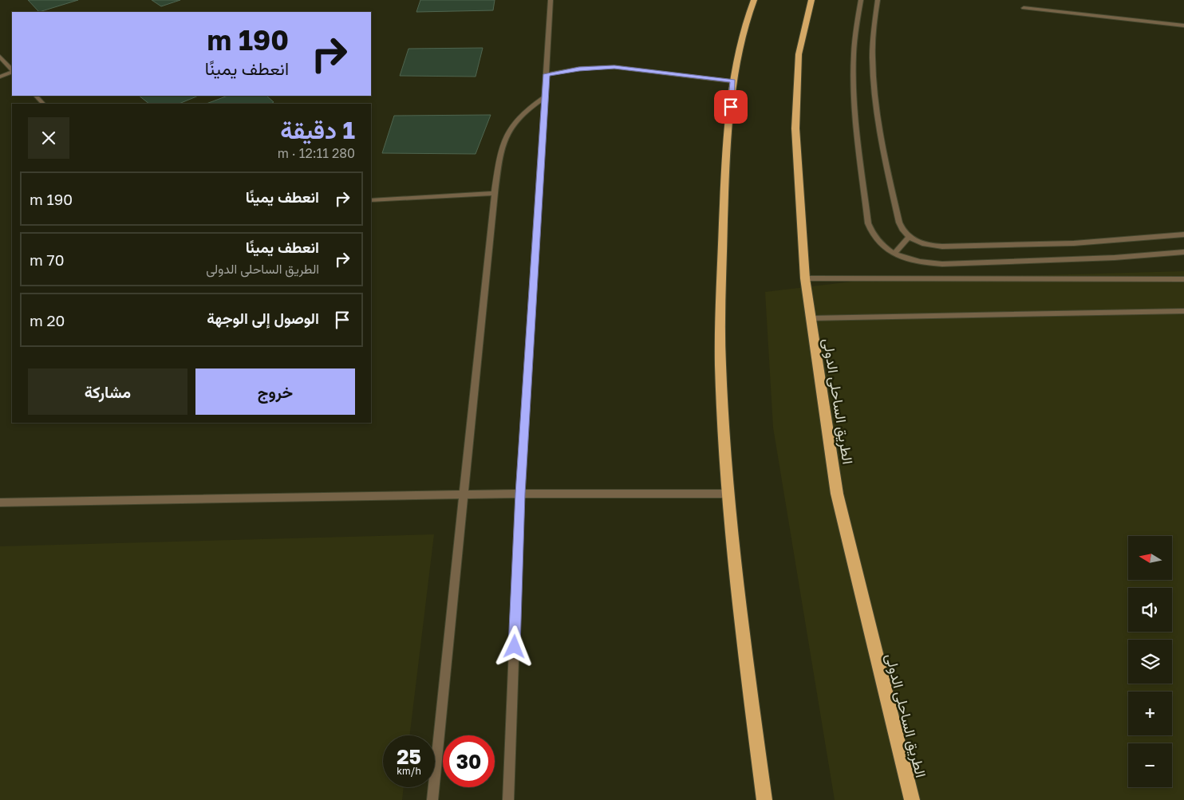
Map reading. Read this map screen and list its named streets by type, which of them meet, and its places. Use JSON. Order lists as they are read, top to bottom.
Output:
{
  "streets": {
    "highway": ["الطريق الساحلى الدولى"]
  },
  "north": "left",
  "page": {
    "turn": ["190 m", "انعطف يمينًا"],
    "heading": ["1 دقيقة", "280 m · 12:11"],
    "list": [
      {
        "name": "انعطف يمينًا",
        "value": "190 m"
      },
      {
        "name": "انعطف يمينًا",
        "note": "الطريق الساحلى الدولى",
        "value": "70 m"
      },
      {
        "name": "الوصول إلى الوجهة",
        "value": "20 m"
      }
    ],
    "buttons": ["خروج", "مشاركة"],
    "map_buttons": ["+", "−"],
    "speed": "25 km/h",
    "limit": "30"
  }
}
